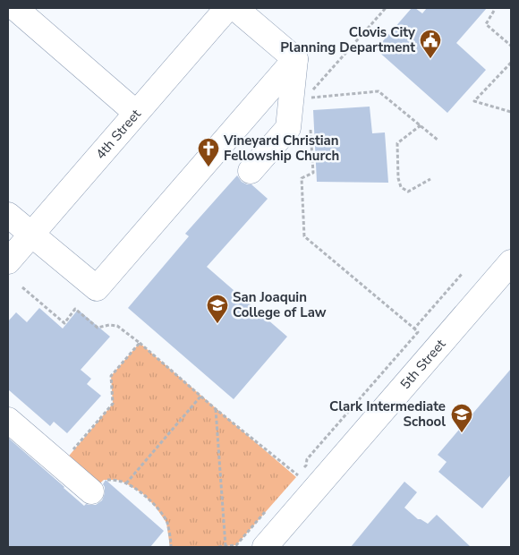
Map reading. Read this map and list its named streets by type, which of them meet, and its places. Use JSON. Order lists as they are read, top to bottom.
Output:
{
  "streets": {
    "main road": ["4th Street", "5th Street"]
  },
  "places": {
    "public building": ["Clovis City Planning Department"],
    "church": ["Vineyard Christian Fellowship Church"],
    "school or university": ["San Joaquin College of Law", "Clark Intermediate School"]
  }
}
